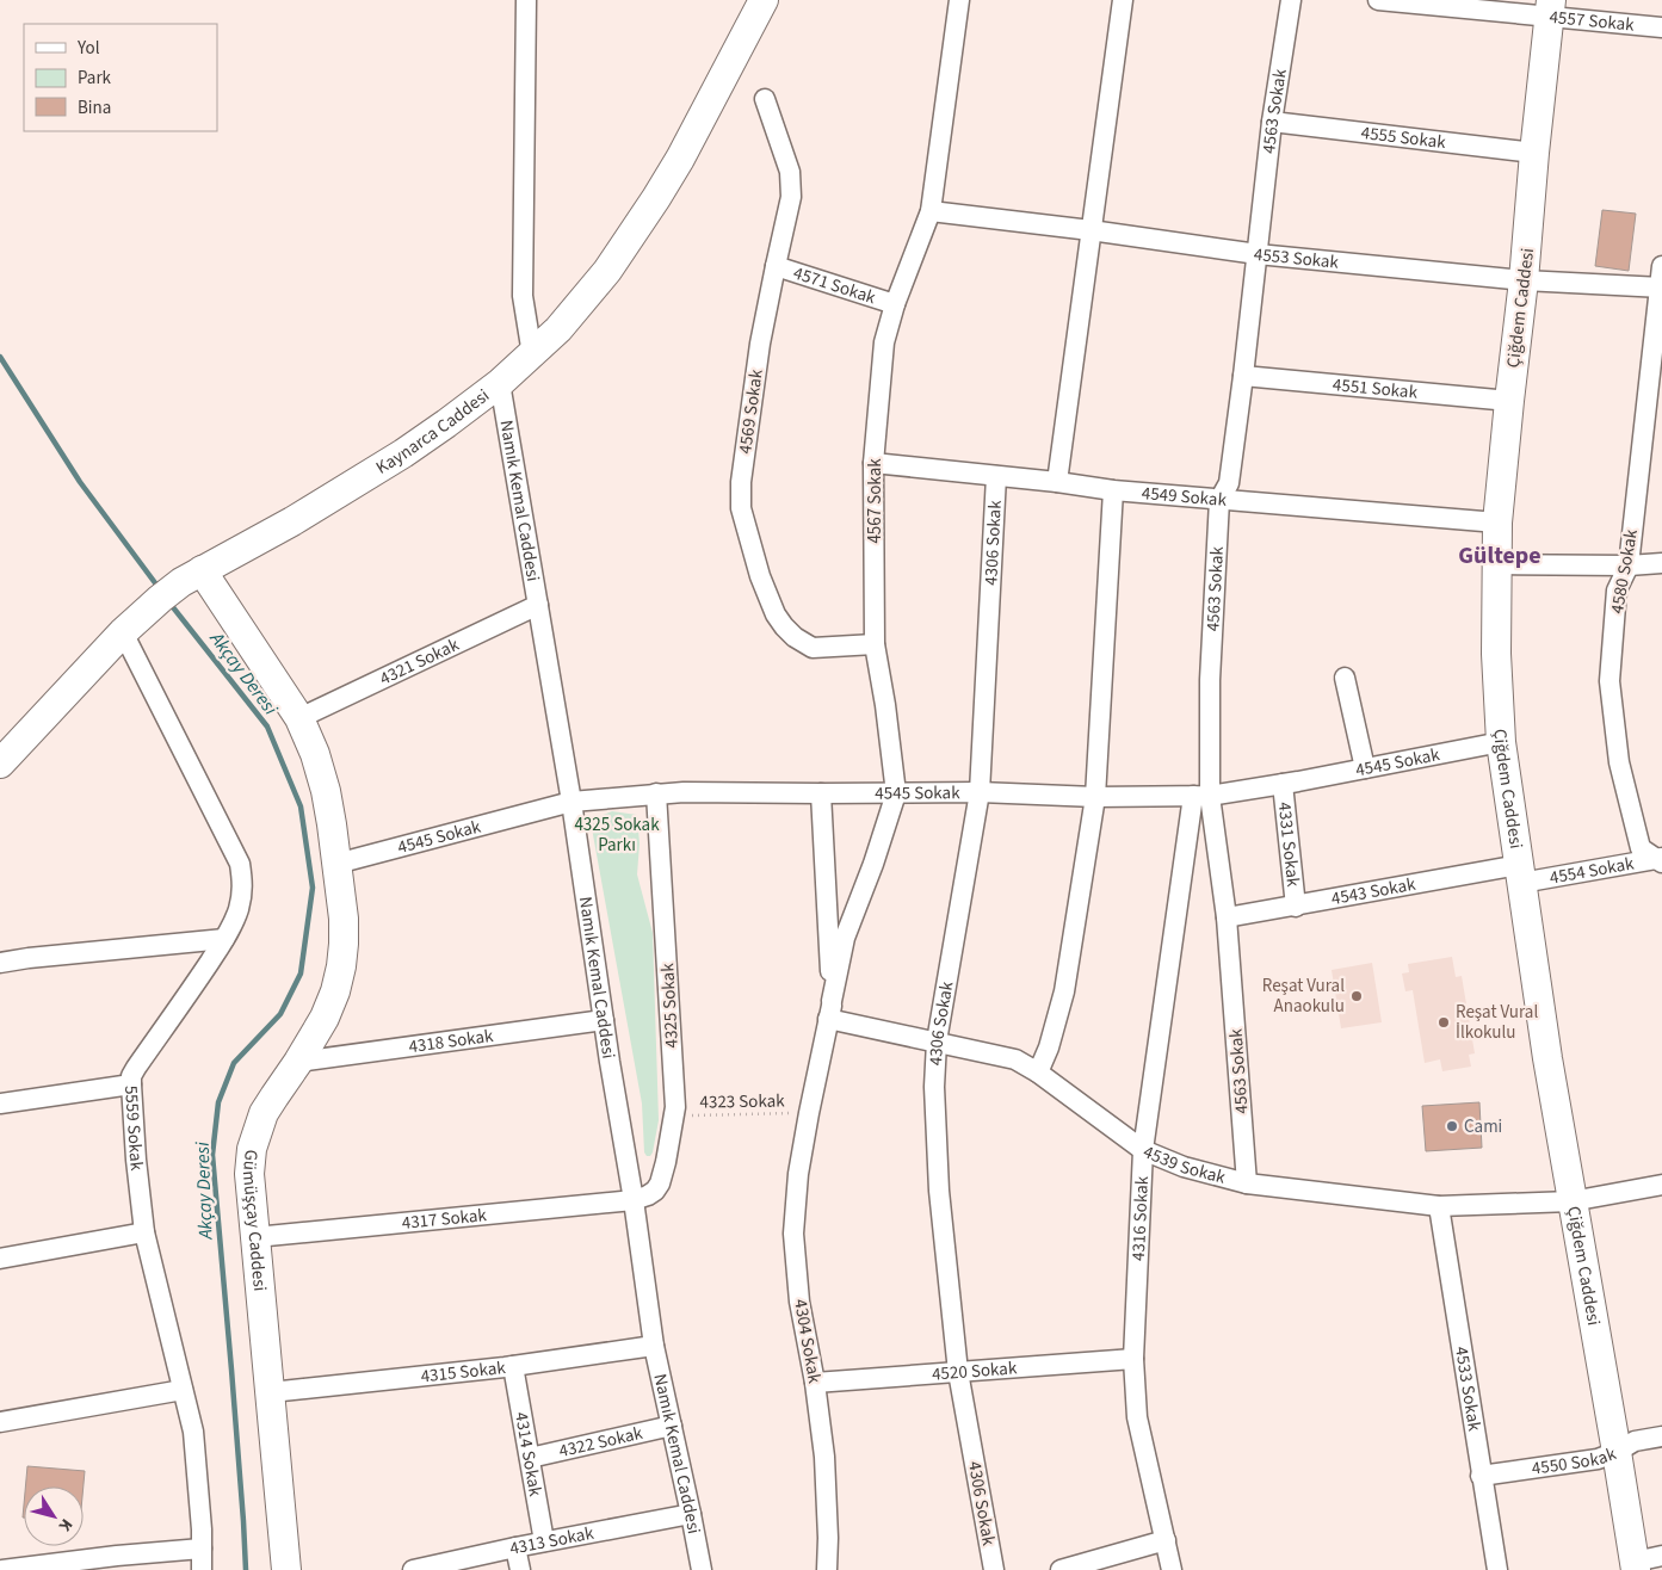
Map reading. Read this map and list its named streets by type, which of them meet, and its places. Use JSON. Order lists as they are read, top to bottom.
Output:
{
  "streets": {
    "street": [
      "4557 Sokak",
      "4563 Sokak",
      "4555 Sokak",
      "4553 Sokak",
      "4571 Sokak",
      "Çiğdem Caddesi",
      "4551 Sokak",
      "4569 Sokak",
      "Kaynarca Caddesi",
      "4549 Sokak",
      "Namık Kemal Caddesi",
      "4567 Sokak",
      "4306 Sokak",
      "4580 Sokak",
      "4321 Sokak",
      "4545 Sokak",
      "4331 Sokak",
      "4554 Sokak",
      "4543 Sokak",
      "4325 Sokak",
      "4318 Sokak",
      "5559 Sokak",
      "4539 Sokak",
      "4317 Sokak",
      "4316 Sokak",
      "Gümüşçay Caddesi",
      "4304 Sokak",
      "4520 Sokak",
      "4315 Sokak",
      "4533 Sokak",
      "4322 Sokak",
      "4314 Sokak",
      "4550 Sokak",
      "4313 Sokak"
    ],
    "path": ["4323 Sokak"]
  },
  "crossings": [
    ["4557 Sokak", "Çiğdem Caddesi"],
    ["4563 Sokak", "4555 Sokak"],
    ["4563 Sokak", "4553 Sokak"],
    ["4563 Sokak", "4551 Sokak"],
    ["4563 Sokak", "4549 Sokak"],
    ["4563 Sokak", "4545 Sokak"],
    ["4563 Sokak", "4543 Sokak"],
    ["4563 Sokak", "4539 Sokak"],
    ["4563 Sokak", "4316 Sokak"],
    ["4555 Sokak", "Çiğdem Caddesi"],
    ["4553 Sokak", "Çiğdem Caddesi"],
    ["4553 Sokak", "4567 Sokak"],
    ["4553 Sokak", "4580 Sokak"],
    ["4571 Sokak", "4569 Sokak"],
    ["4571 Sokak", "4567 Sokak"],
    ["Çiğdem Caddesi", "4551 Sokak"],
    ["Çiğdem Caddesi", "4549 Sokak"],
    ["Çiğdem Caddesi", "4545 Sokak"],
    ["Çiğdem Caddesi", "4554 Sokak"],
    ["Çiğdem Caddesi", "4543 Sokak"],
    ["Çiğdem Caddesi", "4539 Sokak"],
    ["Çiğdem Caddesi", "4550 Sokak"],
    ["4569 Sokak", "4567 Sokak"],
    ["Kaynarca Caddesi", "Namık Kemal Caddesi"],
    ["Kaynarca Caddesi", "5559 Sokak"],
    ["Kaynarca Caddesi", "Gümüşçay Caddesi"],
    ["4549 Sokak", "4567 Sokak"],
    ["4549 Sokak", "4306 Sokak"],
    ["Namık Kemal Caddesi", "4321 Sokak"],
    ["Namık Kemal Caddesi", "4545 Sokak"],
    ["Namık Kemal Caddesi", "4325 Sokak"],
    ["Namık Kemal Caddesi", "4318 Sokak"],
    ["Namık Kemal Caddesi", "4317 Sokak"],
    ["Namık Kemal Caddesi", "4315 Sokak"],
    ["Namık Kemal Caddesi", "4322 Sokak"],
    ["Namık Kemal Caddesi", "4313 Sokak"],
    ["4567 Sokak", "4545 Sokak"],
    ["4567 Sokak", "4539 Sokak"],
    ["4567 Sokak", "4304 Sokak"],
    ["4306 Sokak", "4545 Sokak"],
    ["4306 Sokak", "4539 Sokak"],
    ["4306 Sokak", "4520 Sokak"],
    ["4580 Sokak", "4554 Sokak"],
    ["4321 Sokak", "Gümüşçay Caddesi"],
    ["4545 Sokak", "4331 Sokak"],
    ["4545 Sokak", "4325 Sokak"],
    ["4545 Sokak", "4316 Sokak"],
    ["4545 Sokak", "Gümüşçay Caddesi"],
    ["4331 Sokak", "4543 Sokak"],
    ["4554 Sokak", "4543 Sokak"],
    ["4325 Sokak", "4323 Sokak"],
    ["4325 Sokak", "4317 Sokak"],
    ["4318 Sokak", "Gümüşçay Caddesi"],
    ["4323 Sokak", "4304 Sokak"],
    ["4539 Sokak", "4316 Sokak"],
    ["4539 Sokak", "4304 Sokak"],
    ["4539 Sokak", "4533 Sokak"],
    ["4317 Sokak", "Gümüşçay Caddesi"],
    ["4316 Sokak", "4520 Sokak"],
    ["Gümüşçay Caddesi", "4315 Sokak"],
    ["4304 Sokak", "4520 Sokak"],
    ["4315 Sokak", "4314 Sokak"],
    ["4533 Sokak", "4550 Sokak"],
    ["4322 Sokak", "4314 Sokak"],
    ["4314 Sokak", "4313 Sokak"]
  ],
  "districts": ["Gültepe"],
  "water": ["Akçay Deresi"],
  "parks": ["4325 Sokak Parkı"],
  "places": ["Reşat Vural Anaokulu", "Reşat Vural İlkokulu", "Cami"],
  "legend": ["Yol", "Park", "Bina"],
  "north": "bottom right"
}
